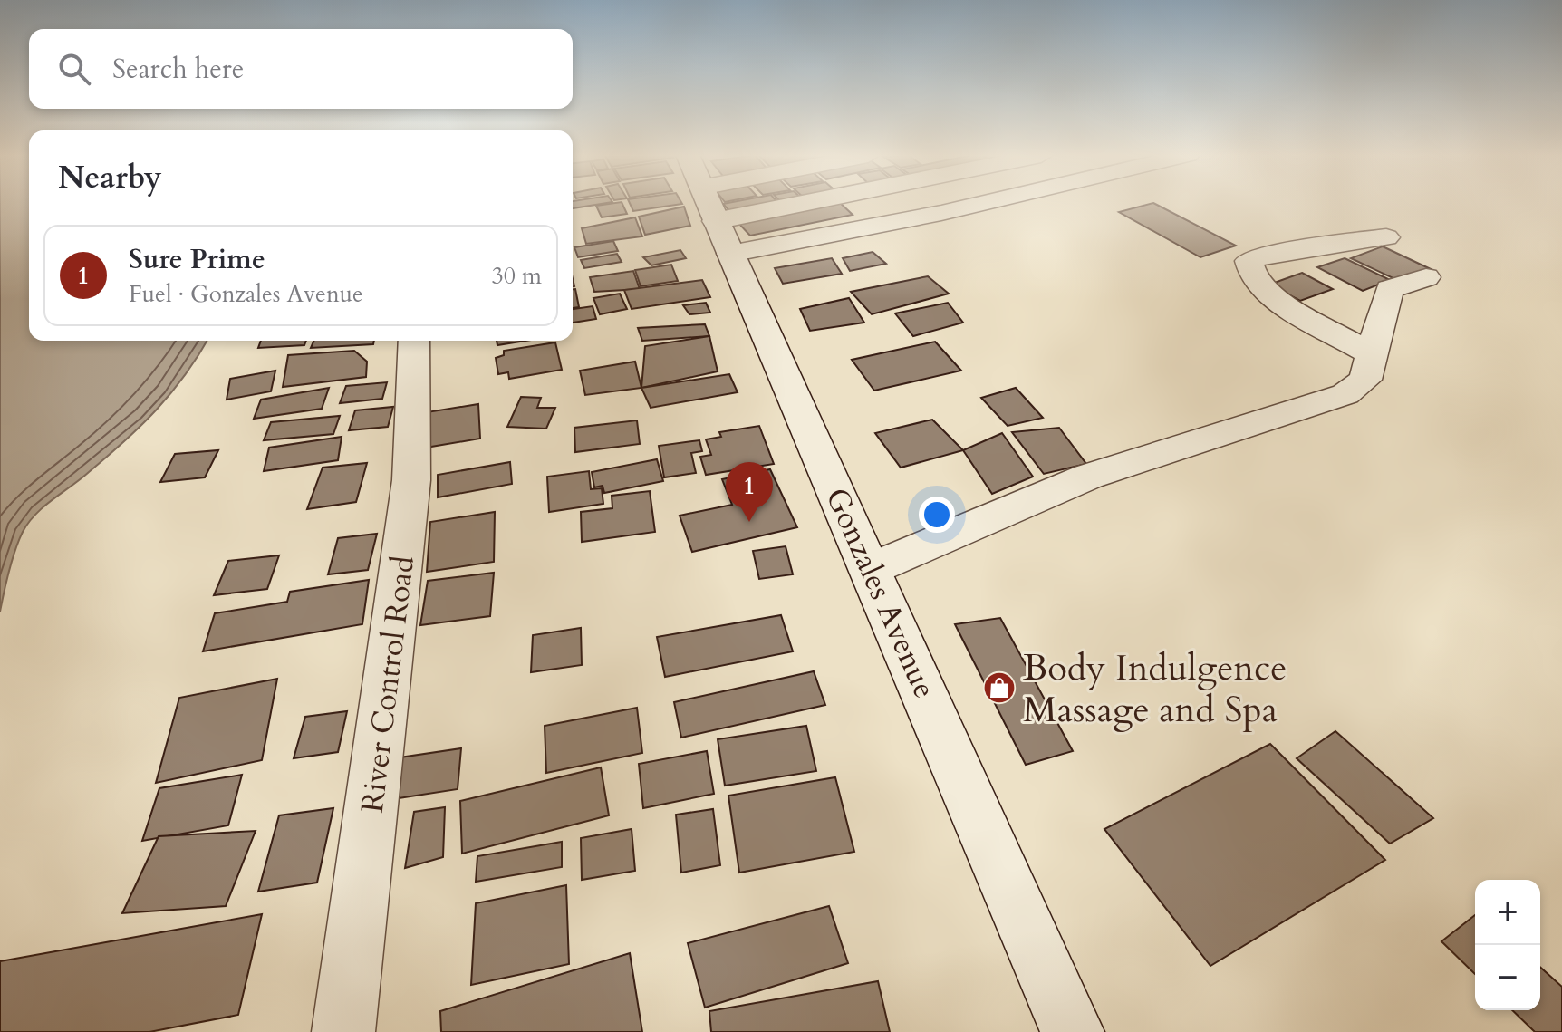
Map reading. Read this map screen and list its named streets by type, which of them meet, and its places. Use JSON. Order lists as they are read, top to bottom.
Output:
{
  "streets": {
    "street": ["Gonzales Avenue", "River Control Road"]
  },
  "places": {
    "shop": ["Body Indulgence Massage and Spa"]
  },
  "page": {
    "search": "Search here",
    "heading": "Nearby",
    "list": [
      {
        "mark": "1",
        "name": "Sure Prime",
        "note": "Fuel · Gonzales Avenue",
        "value": "30 m"
      }
    ],
    "pins": "1",
    "map_buttons": ["+", "−"]
  }
}
